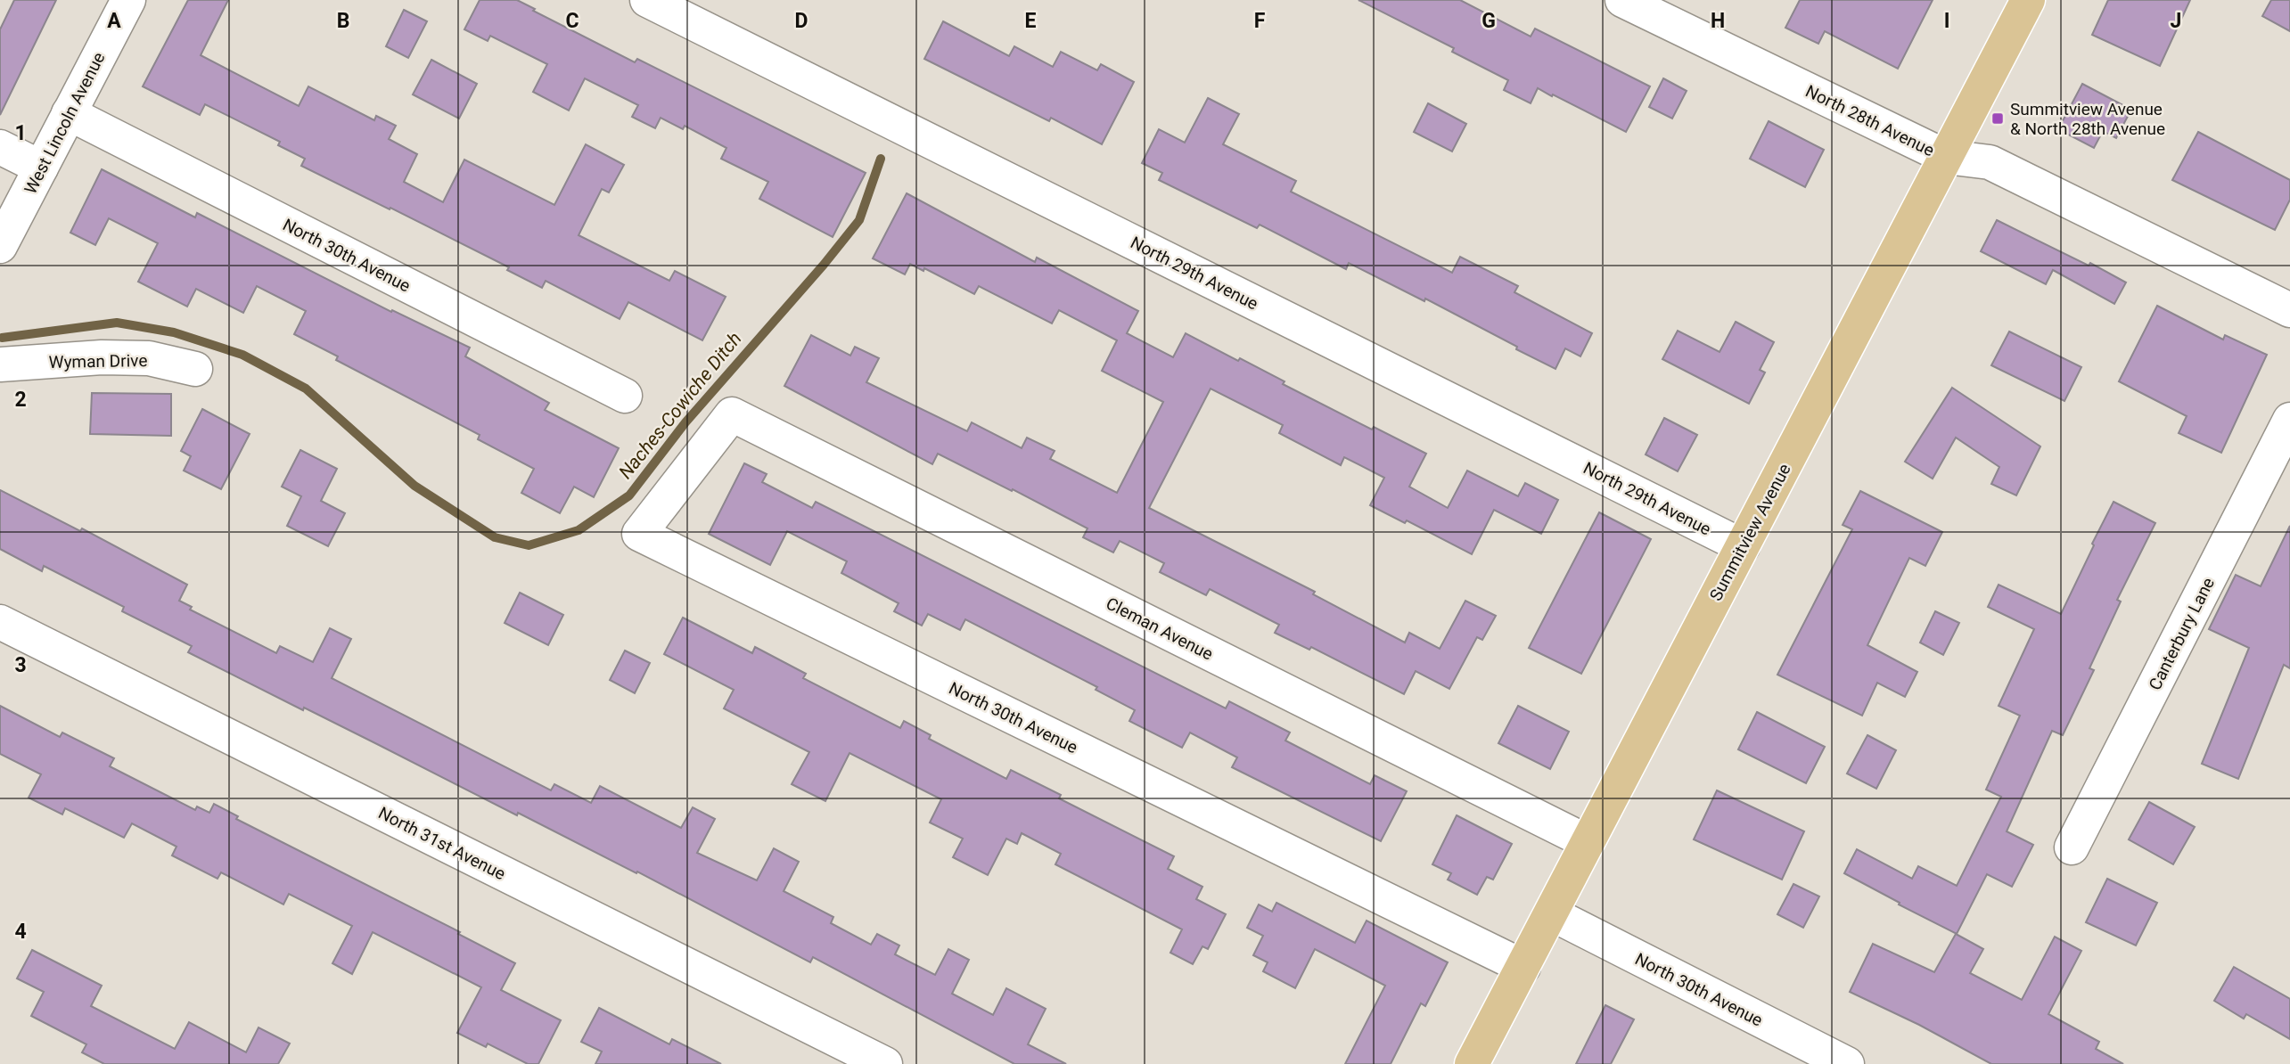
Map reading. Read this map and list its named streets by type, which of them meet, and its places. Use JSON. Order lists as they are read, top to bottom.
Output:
{
  "streets": {
    "main road": ["Summitview Avenue"],
    "street": [
      "North 28th Avenue",
      "West Lincoln Avenue",
      "North 30th Avenue",
      "North 29th Avenue",
      "Wyman Drive",
      "Cleman Avenue",
      "Canterbury Lane",
      "North 31st Avenue"
    ]
  },
  "crossings": [
    ["North 28th Avenue", "Summitview Avenue"],
    ["West Lincoln Avenue", "North 30th Avenue"],
    ["North 30th Avenue", "Summitview Avenue"],
    ["North 30th Avenue", "Cleman Avenue"],
    ["North 29th Avenue", "Summitview Avenue"],
    ["Summitview Avenue", "Cleman Avenue"]
  ],
  "water": ["Naches-Cowiche Ditch"],
  "places": {
    "transit": ["Summitview Avenue & North 28th Avenue"]
  },
  "grid": {
    "columns": [
      "A",
      "B",
      "C",
      "D",
      "E",
      "F",
      "G",
      "H",
      "I",
      "J"
    ],
    "rows": [
      "1",
      "2",
      "3",
      "4"
    ]
  }
}
